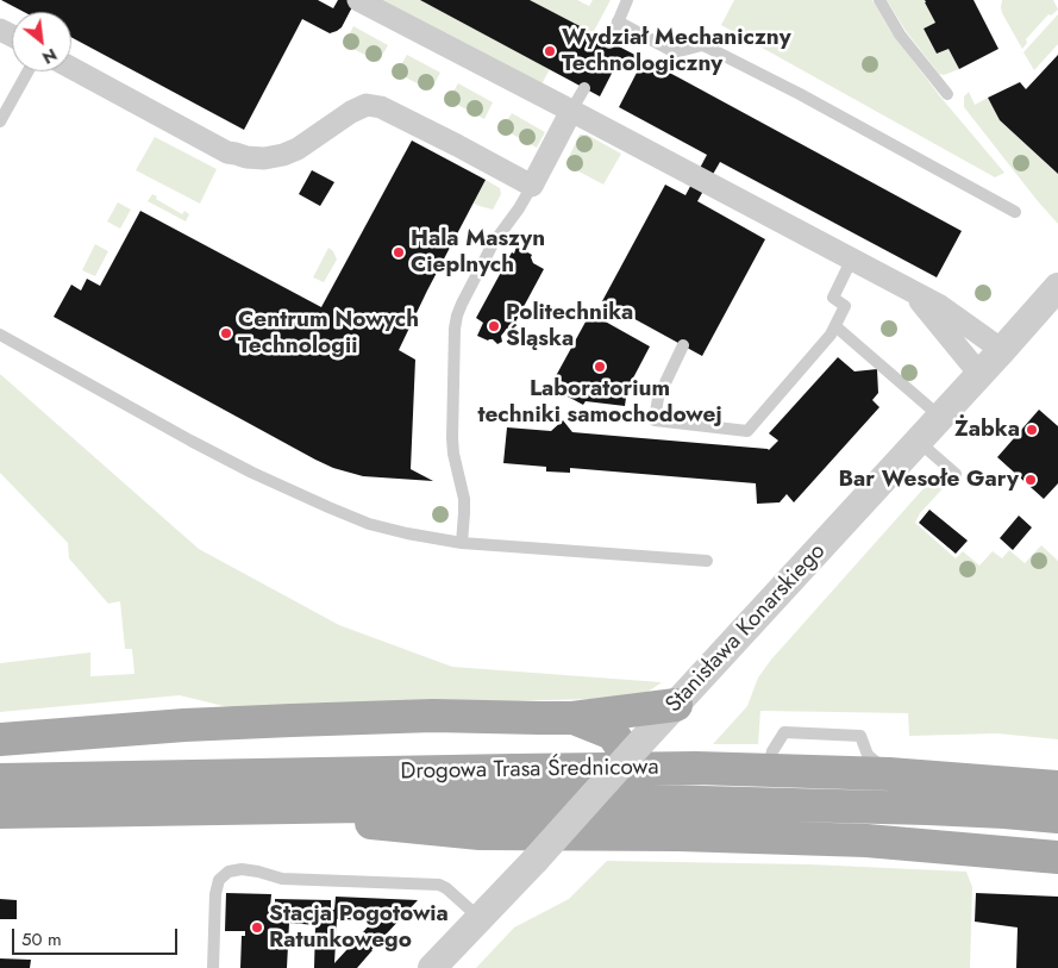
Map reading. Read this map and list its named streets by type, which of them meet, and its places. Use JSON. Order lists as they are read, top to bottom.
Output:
{
  "streets": {
    "main road": ["Drogowa Trasa Średnicowa"],
    "street": ["Stanisława Konarskiego"]
  },
  "places": [
    "Wydział Mechaniczny Technologiczny",
    "Hala Maszyn Cieplnych",
    "Politechnika Śląska",
    "Centrum Nowych Technologii",
    "Laboratorium techniki samochodowej",
    "Żabka",
    "Bar Wesołe Gary",
    "Stacja Pogotowia Ratunkowego"
  ],
  "scale_bar": "50 m",
  "north": "bottom right"
}
